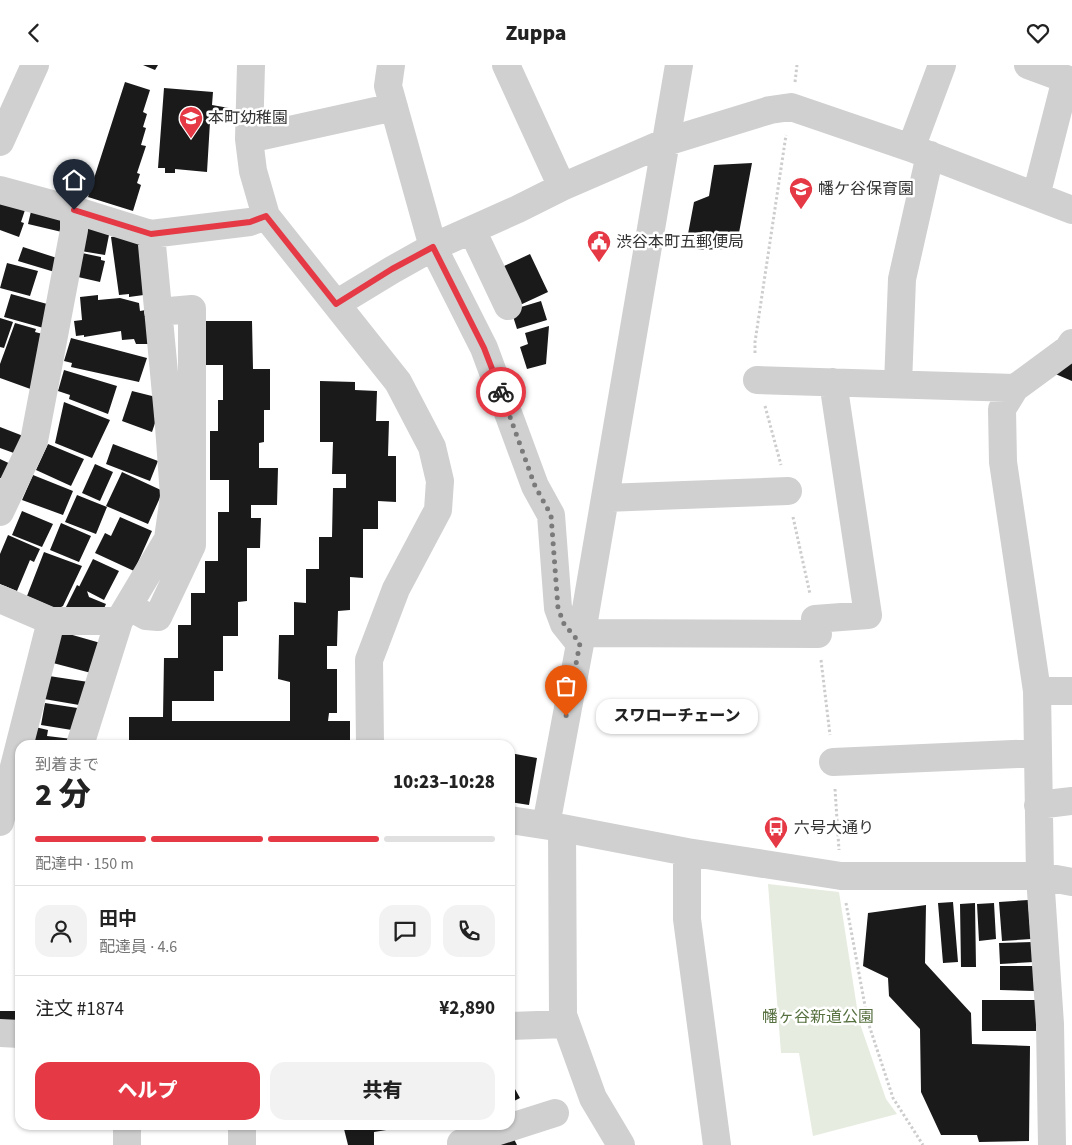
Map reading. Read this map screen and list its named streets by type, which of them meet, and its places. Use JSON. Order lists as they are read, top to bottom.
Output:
{
  "parks": ["幡ヶ谷新道公園"],
  "places": {
    "school or university": ["本町幼稚園", "幡ケ谷保育園"],
    "public building": ["渋谷本町五郵便局"],
    "other": ["スワローチェーン"],
    "bus stop": ["六号大通り"]
  },
  "page": {
    "header": "Zuppa",
    "bubble": "スワローチェーン",
    "heading": ["2 分", "到着まで", "10:23–10:28"],
    "panel": [
      "田中",
      "配達員 · 4.6",
      "注文 #1874",
      "¥2,890"
    ],
    "bar": "配達中 · 150 m",
    "buttons": ["ヘルプ", "共有"]
  }
}
